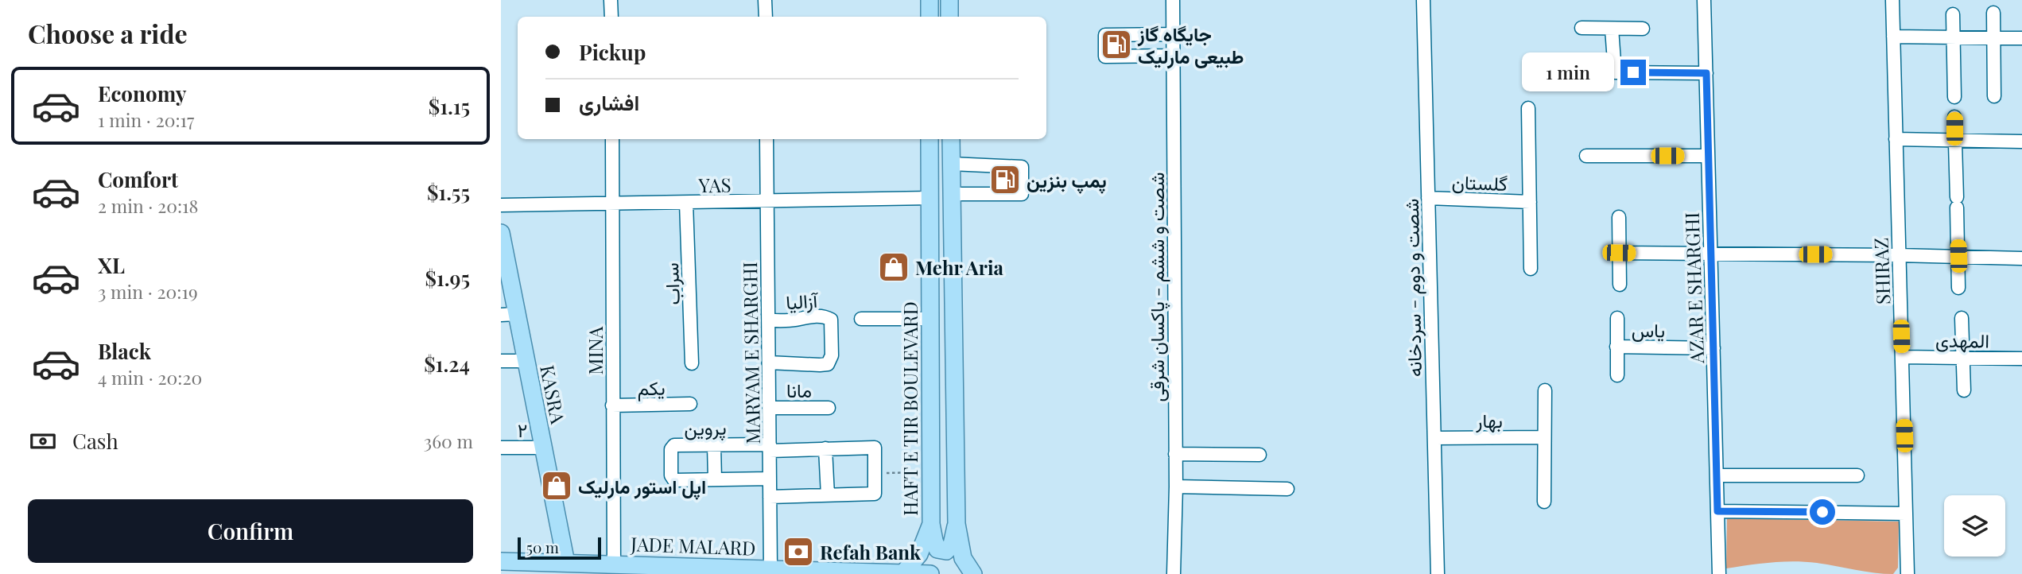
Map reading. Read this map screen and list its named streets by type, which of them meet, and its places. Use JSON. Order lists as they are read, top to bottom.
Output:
{
  "streets": {
    "main road": ["KASRA", "HAFT E TIR BOULEVARD", "JADE MALARD"],
    "street": [
      "گلستان",
      "YAS",
      "SHIRAZ",
      "سراب",
      "شصت و ششم - پاکسان شرقی",
      "شصت و دوم - سردخانه",
      "AZAR E SHARGHI",
      "آزالیا",
      "یاس",
      "المهدی",
      "MINA",
      "MARYAM E SHARGHI",
      "یکم",
      "مانا",
      "بهار",
      "پروین",
      "۲"
    ]
  },
  "crossings": [
    ["گلستان", "شصت و دوم - سردخانه"],
    ["YAS", "سراب"],
    ["YAS", "MINA"],
    ["YAS", "MARYAM E SHARGHI"],
    ["YAS", "HAFT E TIR BOULEVARD"],
    ["SHIRAZ", "المهدی"],
    ["شصت و دوم - سردخانه", "بهار"],
    ["AZAR E SHARGHI", "یاس"],
    ["آزالیا", "MARYAM E SHARGHI"],
    ["MINA", "یکم"],
    ["MINA", "JADE MALARD"],
    ["MARYAM E SHARGHI", "مانا"],
    ["MARYAM E SHARGHI", "پروین"],
    ["MARYAM E SHARGHI", "JADE MALARD"],
    ["KASRA", "۲"],
    ["KASRA", "JADE MALARD"],
    ["HAFT E TIR BOULEVARD", "JADE MALARD"]
  ],
  "places": {
    "fuel station": ["جایگاه گاز طبیعی مارلیک", "پمپ بنزین"],
    "shop": ["Mehr Aria", "اپل استور مارلیک"],
    "bank": ["Refah Bank"]
  },
  "scale_bar": "50 m",
  "page": {
    "heading": "Choose a ride",
    "banner": ["Pickup", "افشاری"],
    "bubble": "1 min",
    "list": [
      {
        "name": "Economy",
        "note": "1 min · 20:17",
        "value": "$1.15"
      },
      {
        "name": "Comfort",
        "note": "2 min · 20:18",
        "value": "$1.55"
      },
      {
        "name": "XL",
        "note": "3 min · 20:19",
        "value": "$1.95"
      },
      {
        "name": "Black",
        "note": "4 min · 20:20",
        "value": "$1.24"
      }
    ],
    "pay": ["Cash", "360 m"],
    "buttons": "Confirm",
    "scale": "50 m"
  }
}
